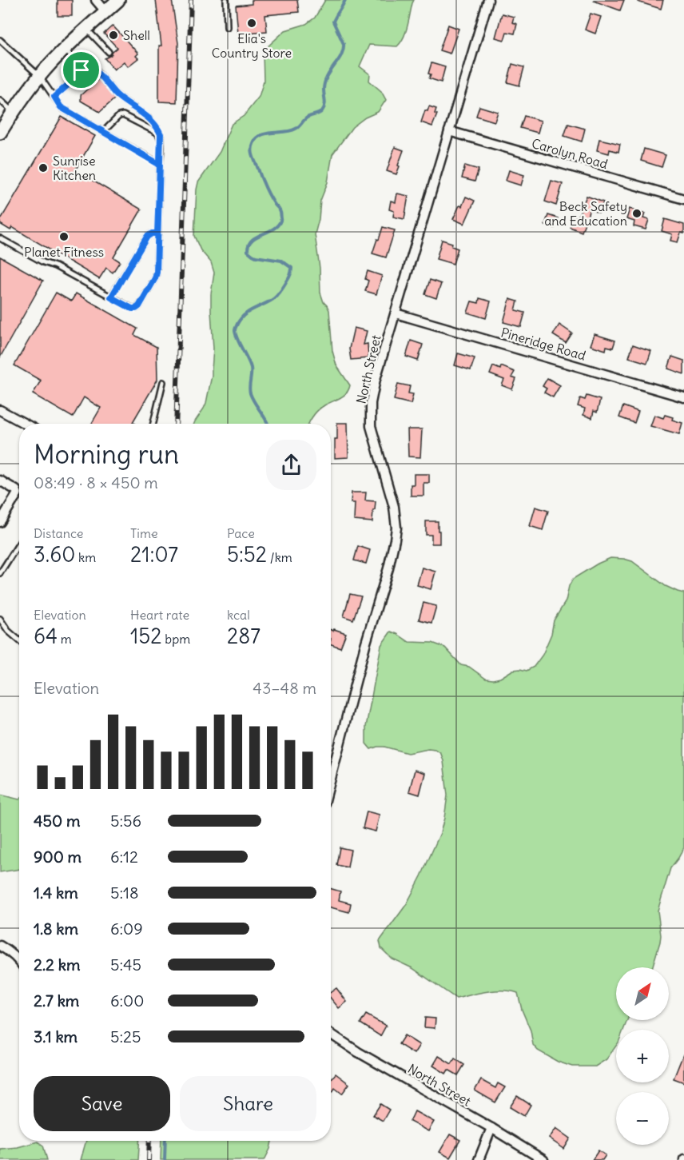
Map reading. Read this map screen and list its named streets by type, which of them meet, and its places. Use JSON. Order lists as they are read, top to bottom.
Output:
{
  "streets": {
    "street": ["Carolyn Road", "Pineridge Road", "North Street"]
  },
  "crossings": [
    ["Carolyn Road", "North Street"],
    ["Pineridge Road", "North Street"]
  ],
  "places": [
    "Elia's Country Store",
    "Shell",
    "Sunrise Kitchen",
    "Beck Safety and Education",
    "Planet Fitness"
  ],
  "north": "top right",
  "page": {
    "heading": ["Morning run", "08:49 · 8 × 450 m"],
    "stats": [
      ["Distance", "3.60 km"],
      ["Time", "21:07"],
      ["Pace", "5:52 /km"],
      ["Elevation", "64 m"],
      ["Heart rate", "152 bpm"],
      ["kcal", "287"]
    ],
    "chart": ["Elevation", "43–48 m"],
    "list": [
      {
        "name": "450 m",
        "note": "5:56"
      },
      {
        "name": "900 m",
        "note": "6:12"
      },
      {
        "name": "1.4 km",
        "note": "5:18"
      },
      {
        "name": "1.8 km",
        "note": "6:09"
      },
      {
        "name": "2.2 km",
        "note": "5:45"
      },
      {
        "name": "2.7 km",
        "note": "6:00"
      },
      {
        "name": "3.1 km",
        "note": "5:25"
      }
    ],
    "map_buttons": ["+", "−"],
    "buttons": ["Save", "Share"]
  }
}
